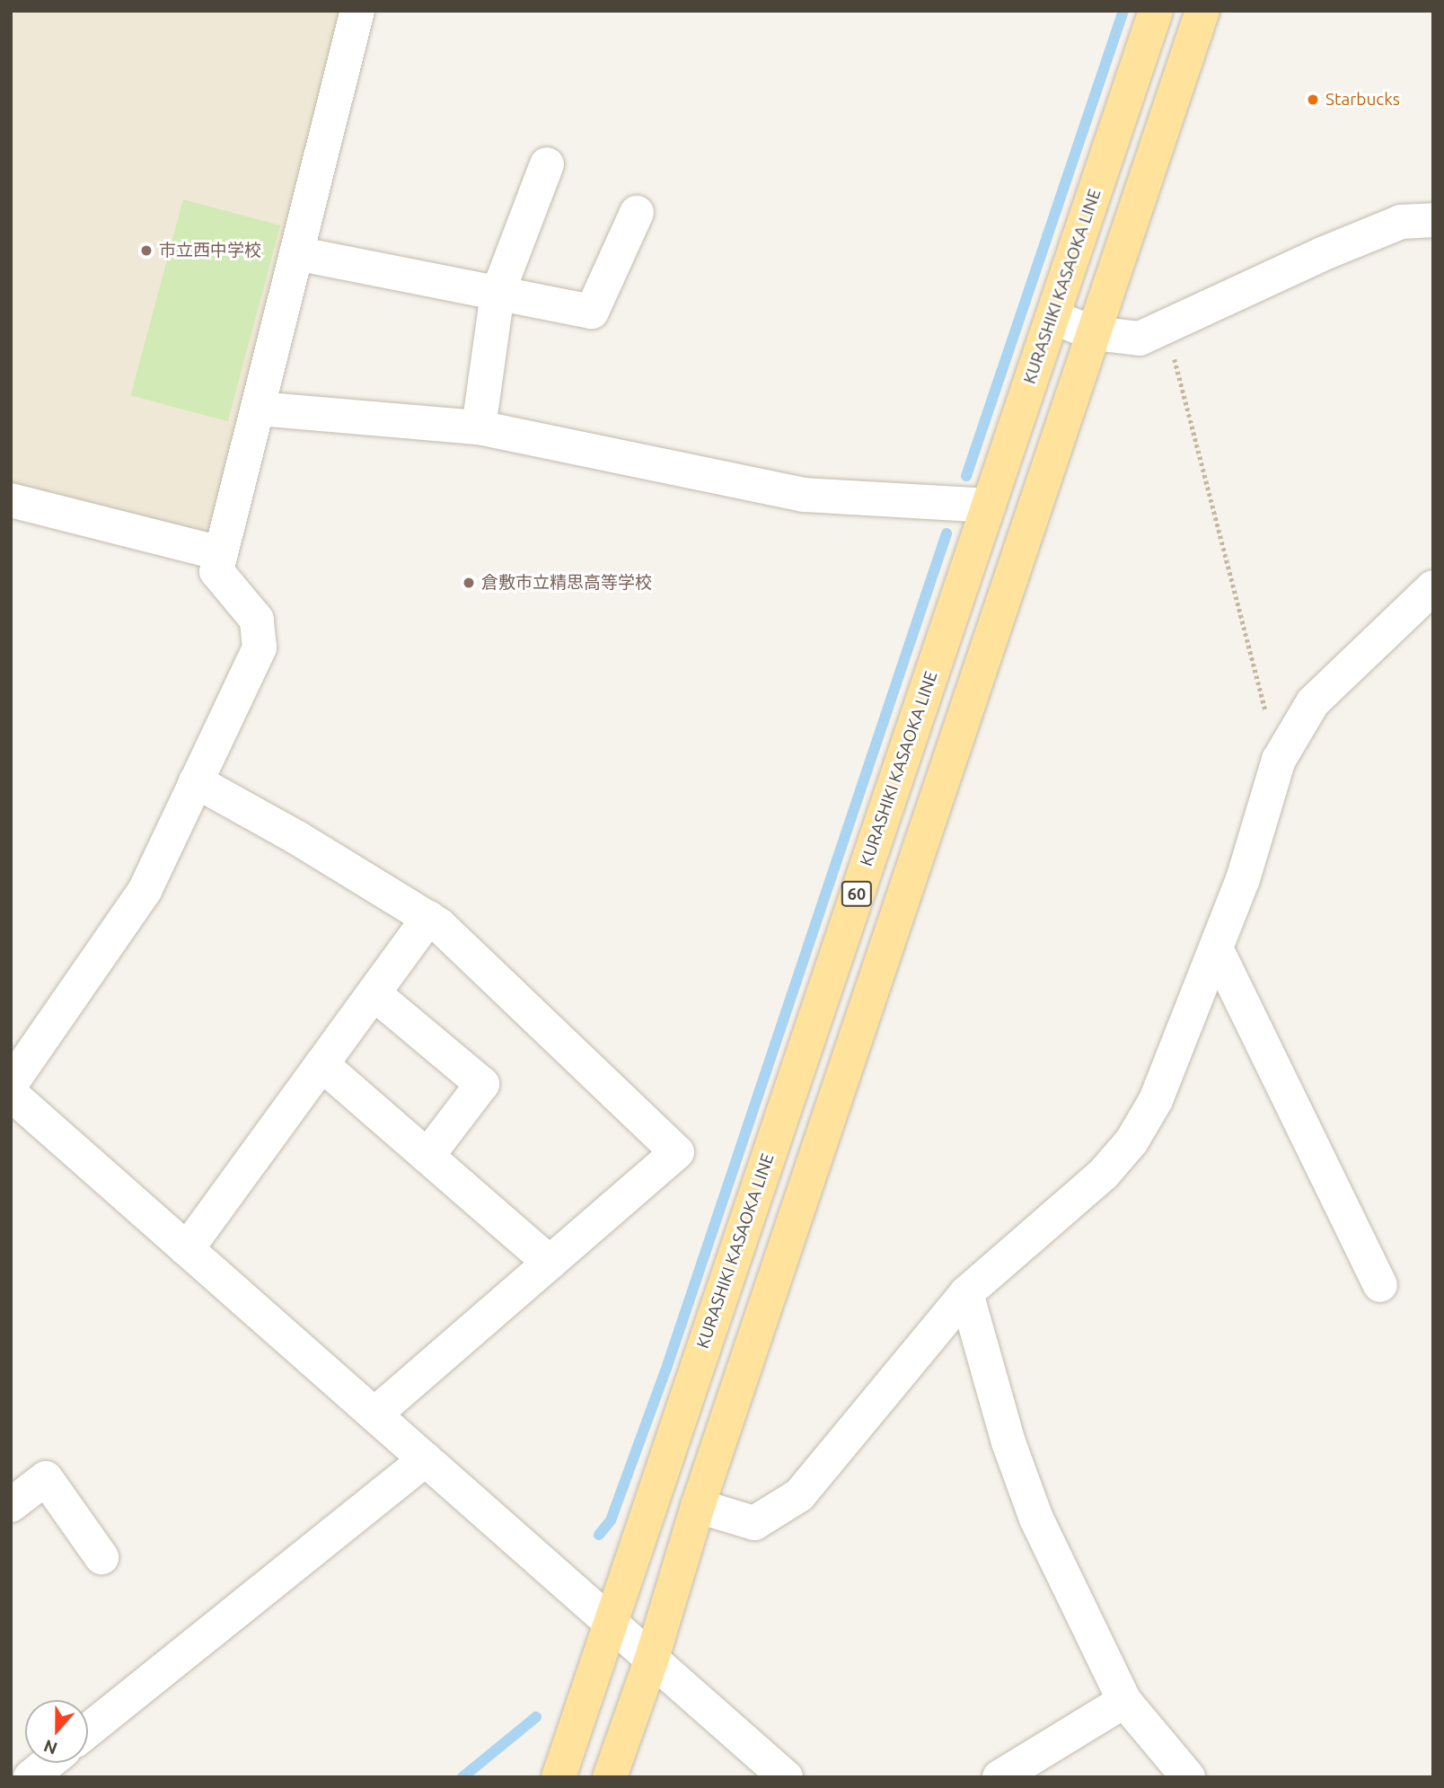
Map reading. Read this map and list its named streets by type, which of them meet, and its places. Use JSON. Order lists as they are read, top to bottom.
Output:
{
  "streets": {
    "main road": ["KURASHIKI KASAOKA LINE", "60"]
  },
  "places": ["Starbucks", "市立西中学校", "倉敷市立精思高等学校"],
  "north": "bottom"
}
